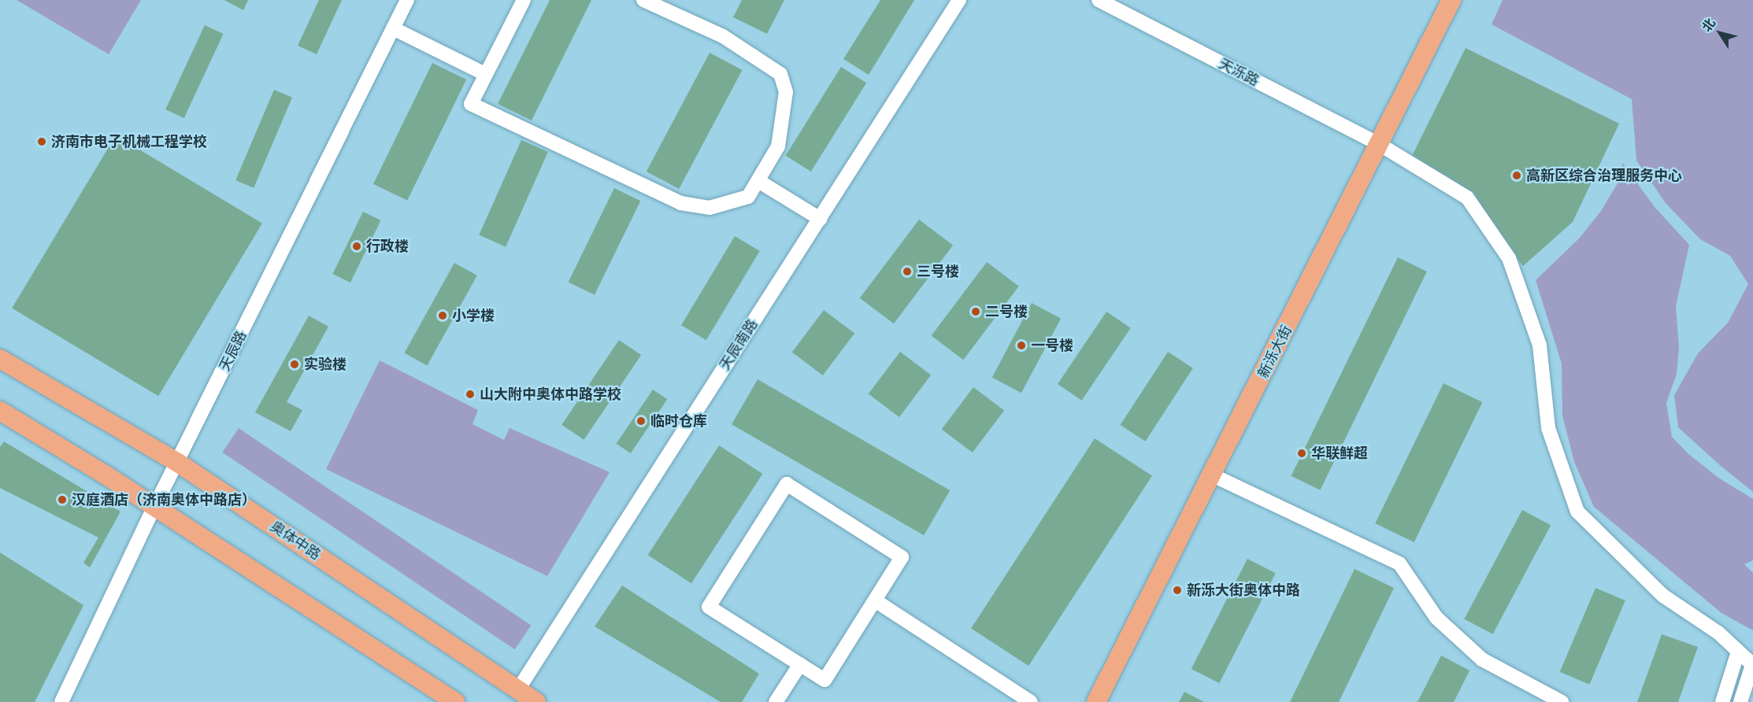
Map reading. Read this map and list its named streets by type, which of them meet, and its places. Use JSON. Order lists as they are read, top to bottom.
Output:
{
  "streets": {
    "main road": ["新泺大街", "奥体中路"],
    "street": ["天泺路", "天辰南路", "天辰路"]
  },
  "crossings": [
    ["天泺路", "新泺大街"],
    ["天辰南路", "奥体中路"],
    ["天辰路", "奥体中路"]
  ],
  "places": [
    "济南市电子机械工程学校",
    "高新区综合治理服务中心",
    "行政楼",
    "三号楼",
    "二号楼",
    "小学楼",
    "一号楼",
    "实验楼",
    "山大附中奥体中路学校",
    "临时仓库",
    "华联鲜超",
    "汉庭酒店（济南奥体中路店）",
    "新泺大街奥体中路"
  ],
  "north": "top left"
}
